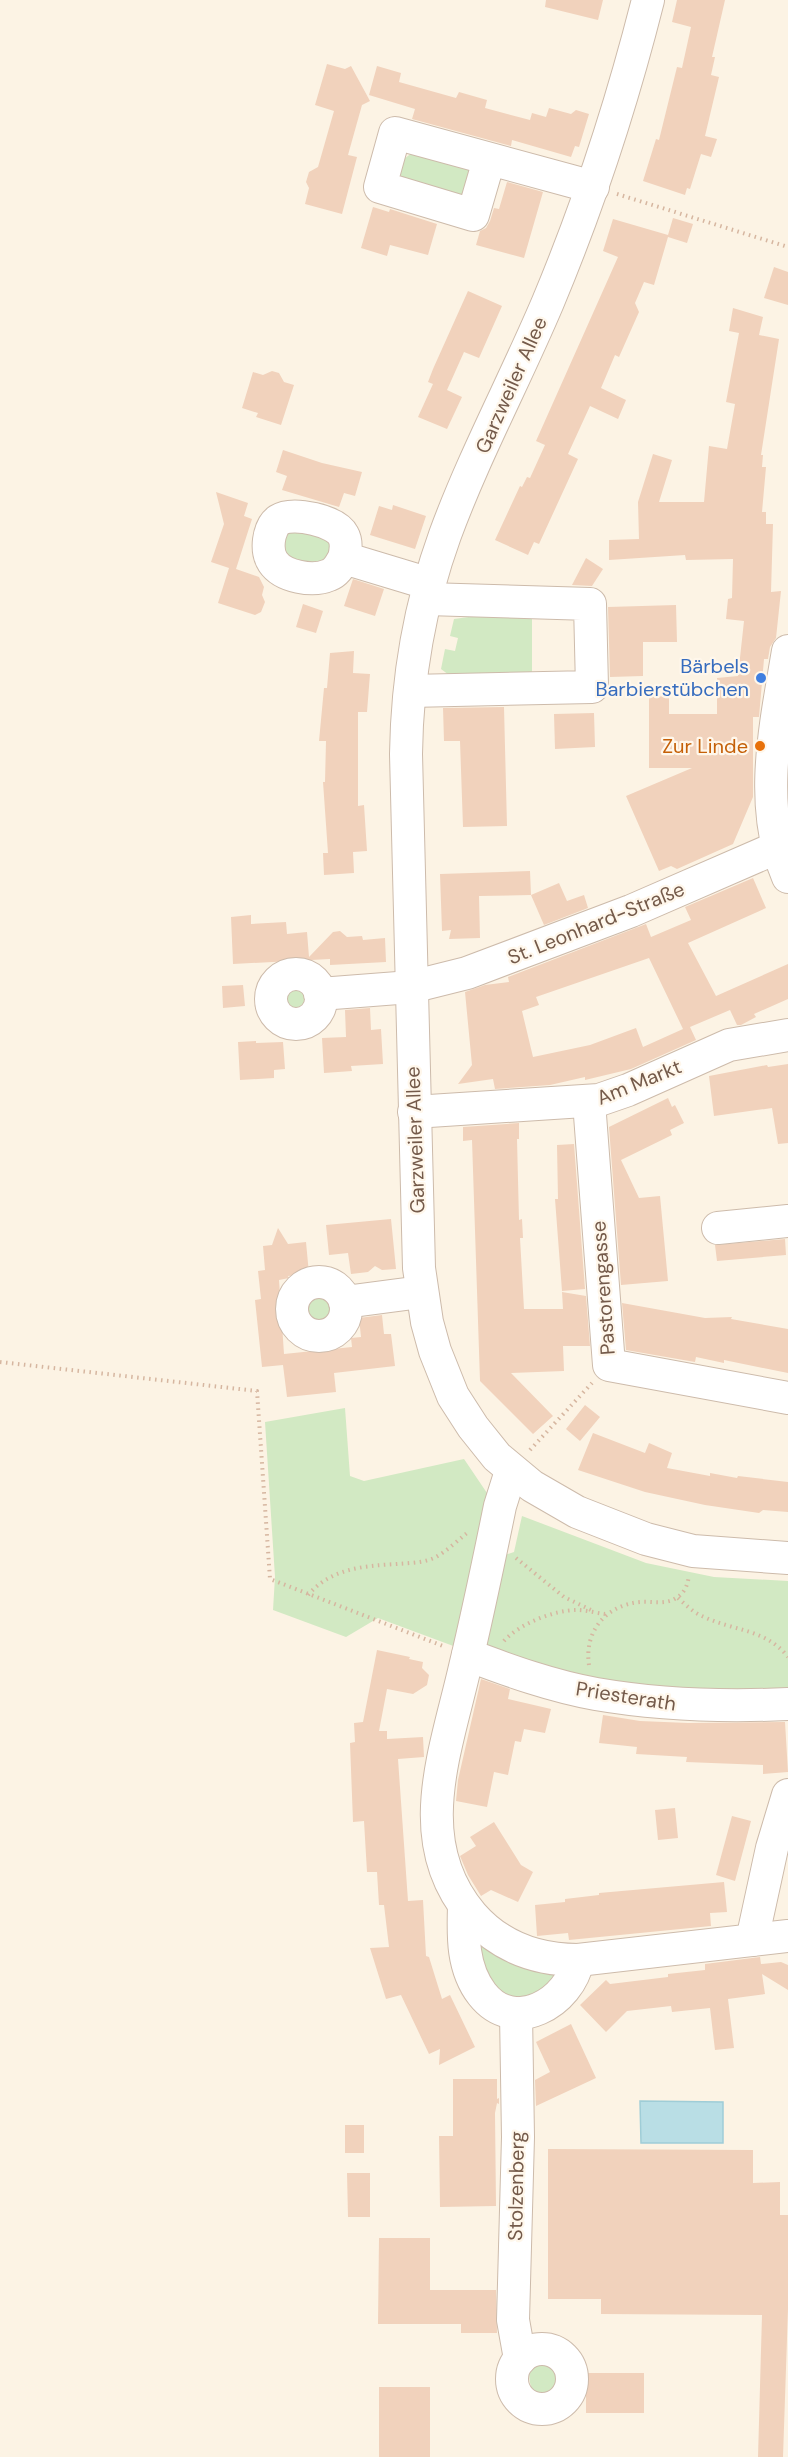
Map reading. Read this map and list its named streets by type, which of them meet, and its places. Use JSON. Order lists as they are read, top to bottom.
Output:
{
  "streets": {
    "street": [
      "Garzweiler Allee",
      "St. Leonhard-Straße",
      "Am Markt",
      "Pastorengasse",
      "Priesterath",
      "Stolzenberg"
    ]
  },
  "crossings": [
    ["Garzweiler Allee", "St. Leonhard-Straße"],
    ["Garzweiler Allee", "Am Markt"],
    ["Am Markt", "Pastorengasse"]
  ],
  "places": ["Bärbels Barbierstübchen", "Zur Linde"]
}
